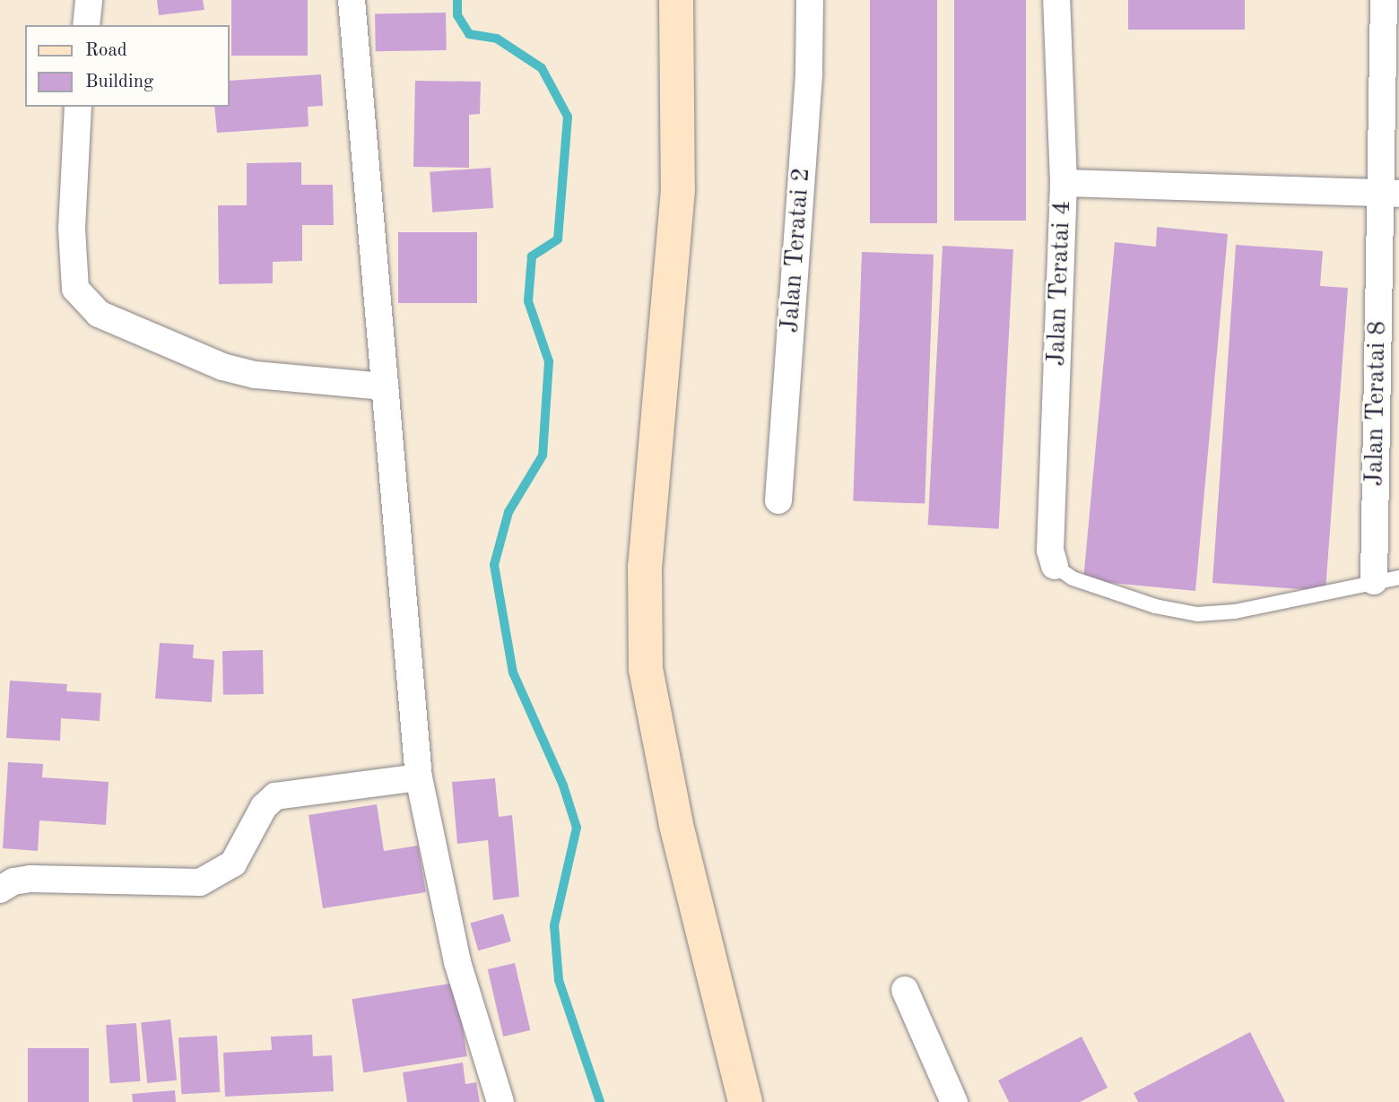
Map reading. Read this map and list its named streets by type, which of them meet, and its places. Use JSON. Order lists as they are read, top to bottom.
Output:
{
  "streets": {
    "street": ["Jalan Teratai 2", "Jalan Teratai 4", "Jalan Teratai 8"]
  },
  "legend": ["Road", "Building"]
}
